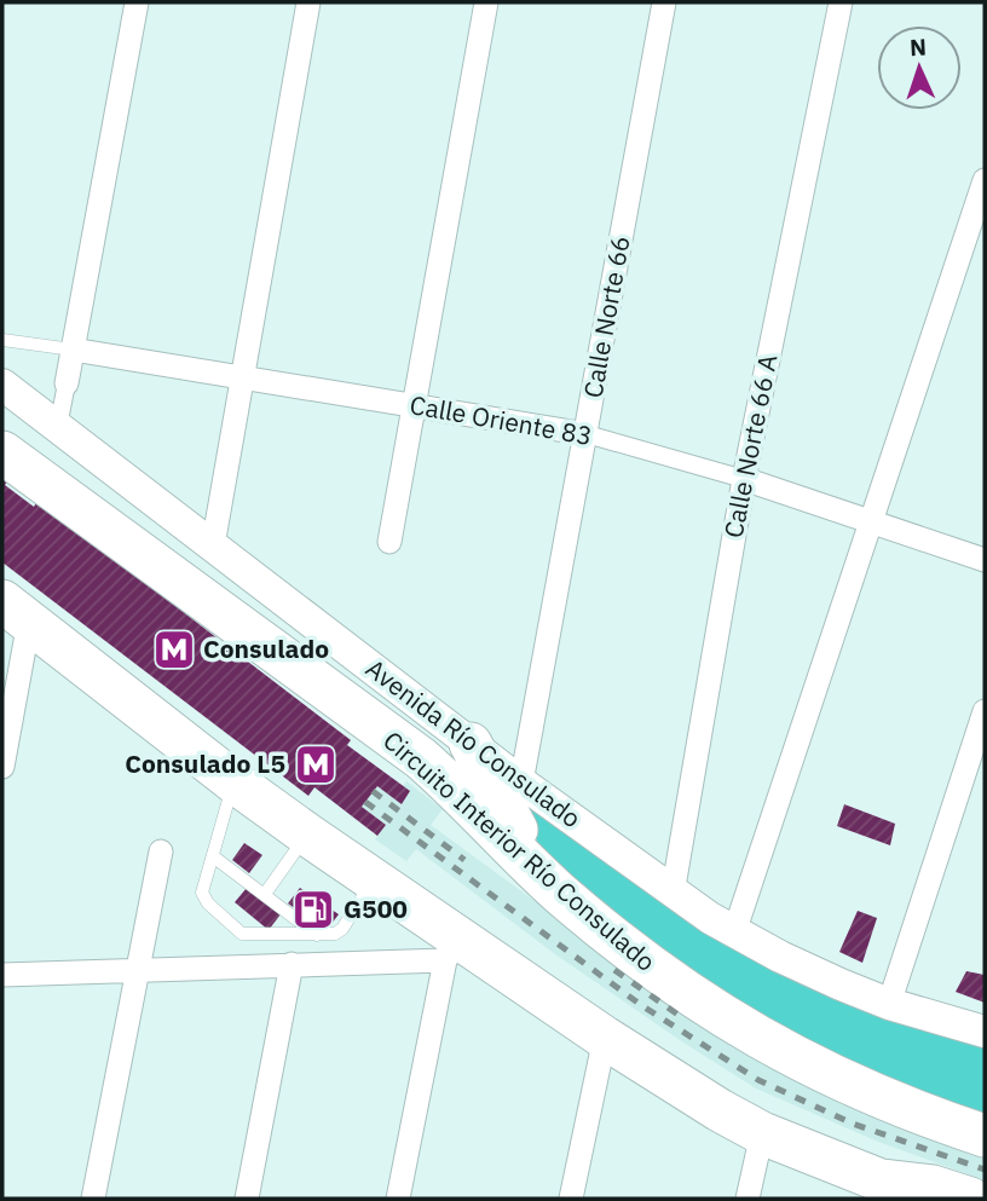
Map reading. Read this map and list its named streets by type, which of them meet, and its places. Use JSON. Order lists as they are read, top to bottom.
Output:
{
  "streets": {
    "highway": ["Circuito Interior Río Consulado"],
    "main road": ["Avenida Río Consulado"],
    "street": ["Calle Norte 66", "Calle Oriente 83", "Calle Norte 66 A"]
  },
  "crossings": [
    ["Calle Norte 66", "Calle Oriente 83"],
    ["Calle Norte 66", "Avenida Río Consulado"],
    ["Calle Oriente 83", "Calle Norte 66 A"],
    ["Calle Norte 66 A", "Avenida Río Consulado"]
  ],
  "places": {
    "metro station": ["Consulado", "Consulado L5"],
    "fuel station": ["G500"]
  },
  "north": "top"
}
